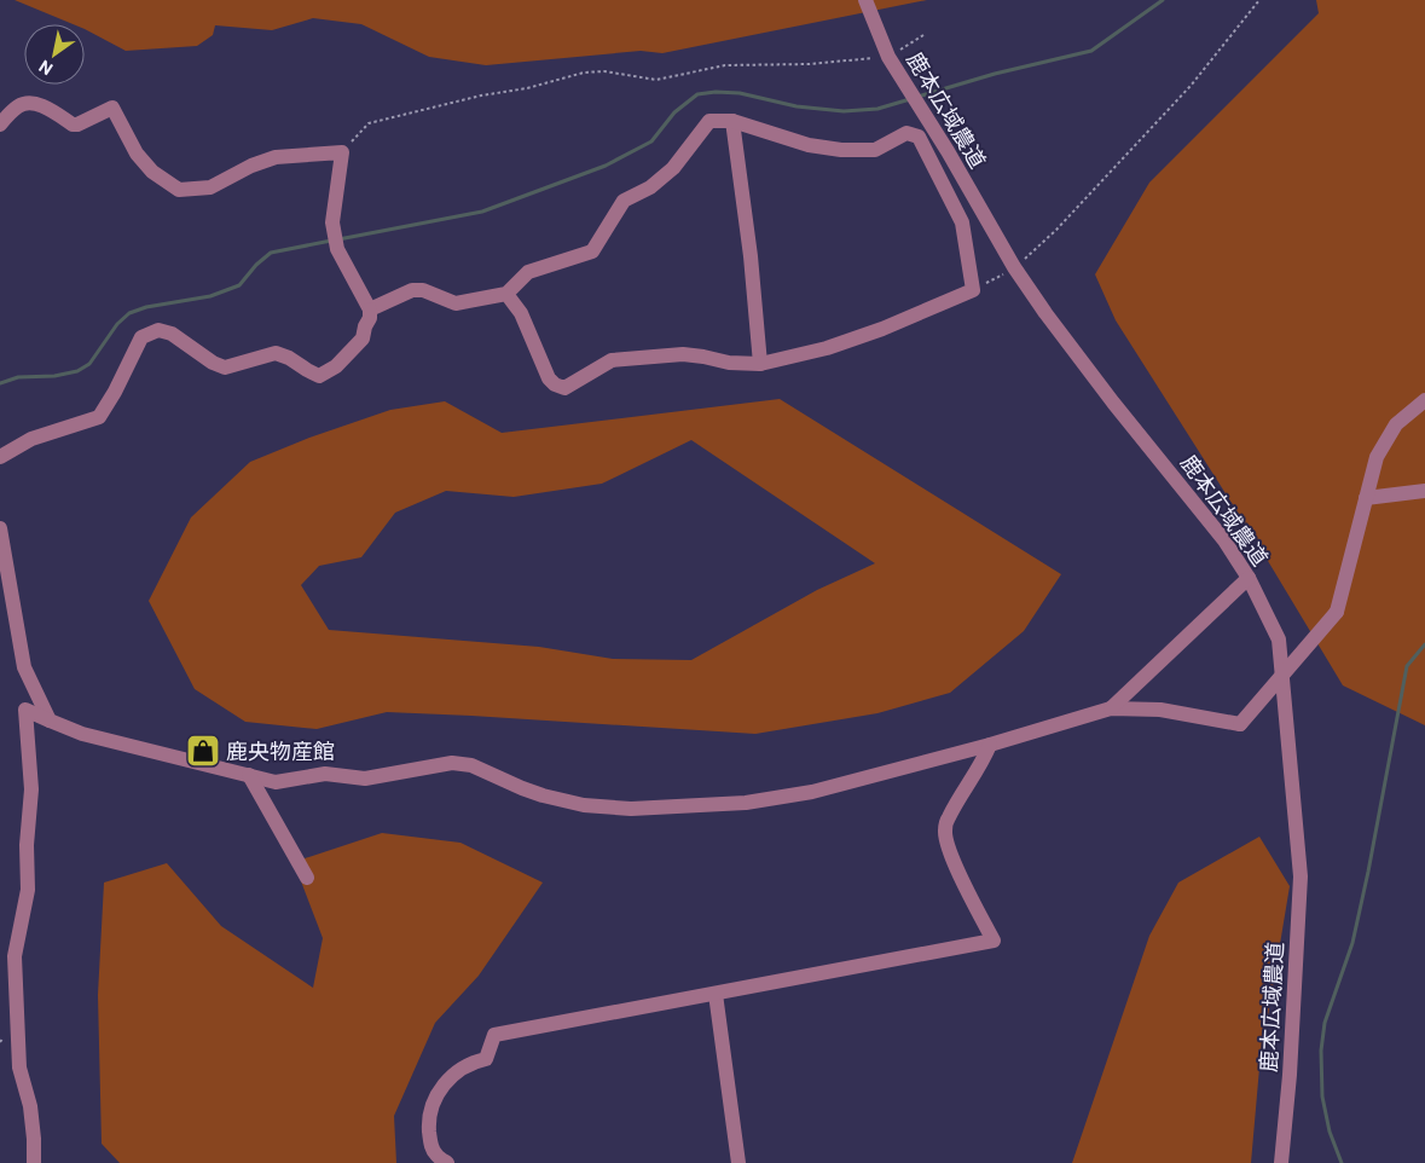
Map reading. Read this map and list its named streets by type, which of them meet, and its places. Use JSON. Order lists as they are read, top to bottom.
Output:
{
  "streets": {
    "street": ["鹿本広域農道"]
  },
  "places": {
    "shop": ["鹿央物産館"]
  },
  "north": "bottom left"
}
